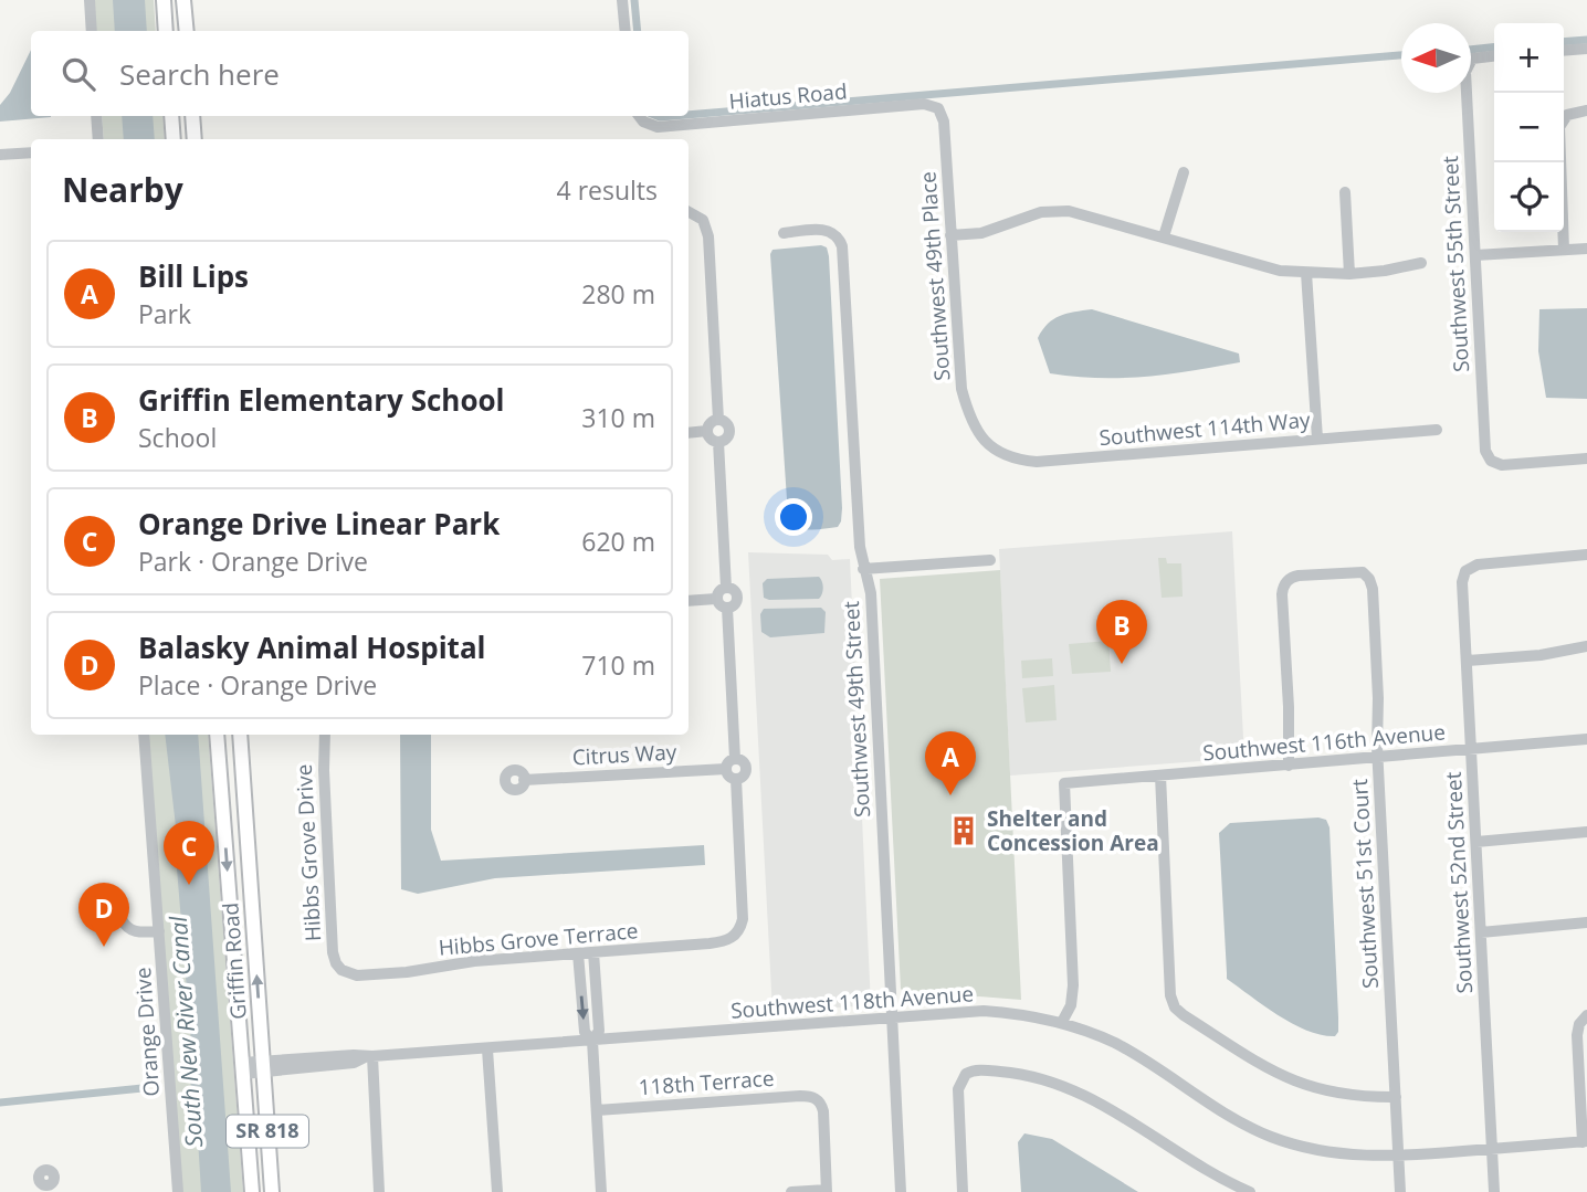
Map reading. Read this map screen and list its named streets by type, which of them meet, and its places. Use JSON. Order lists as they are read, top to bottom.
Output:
{
  "streets": {
    "main road": ["Griffin Road", "SR 818"],
    "street": [
      "Hiatus Road",
      "Southwest 55th Street",
      "Southwest 49th Place",
      "Southwest 114th Way",
      "Southwest 49th Street",
      "Southwest 116th Avenue",
      "Citrus Way",
      "Hibbs Grove Drive",
      "Southwest 52nd Street",
      "Southwest 51st Court",
      "Hibbs Grove Terrace",
      "Southwest 118th Avenue",
      "Orange Drive",
      "118th Terrace"
    ]
  },
  "crossings": [
    ["Hiatus Road", "Southwest 49th Place"],
    ["Southwest 49th Place", "Southwest 114th Way"],
    ["Southwest 49th Street", "Southwest 118th Avenue"],
    ["Southwest 116th Avenue", "Southwest 52nd Street"],
    ["Southwest 116th Avenue", "Southwest 51st Court"],
    ["Southwest 116th Avenue", "Southwest 118th Avenue"],
    ["Citrus Way", "Hibbs Grove Terrace"],
    ["Hibbs Grove Drive", "Hibbs Grove Terrace"],
    ["Southwest 52nd Street", "Southwest 118th Avenue"],
    ["Southwest 51st Court", "Southwest 118th Avenue"],
    ["Griffin Road", "Southwest 118th Avenue"]
  ],
  "water": ["South New River Canal"],
  "places": {
    "building": ["Shelter and Concession Area"]
  },
  "north": "left",
  "page": {
    "map_buttons": ["+", "−"],
    "search": "Search here",
    "heading": ["Nearby", "4 results"],
    "list": [
      {
        "mark": "A",
        "name": "Bill Lips",
        "note": "Park",
        "value": "280 m"
      },
      {
        "mark": "B",
        "name": "Griffin Elementary School",
        "note": "School",
        "value": "310 m"
      },
      {
        "mark": "C",
        "name": "Orange Drive Linear Park",
        "note": "Park · Orange Drive",
        "value": "620 m"
      },
      {
        "mark": "D",
        "name": "Balasky Animal Hospital",
        "note": "Place · Orange Drive",
        "value": "710 m"
      }
    ],
    "pins": [
      "B",
      "A",
      "C",
      "D"
    ]
  }
}
